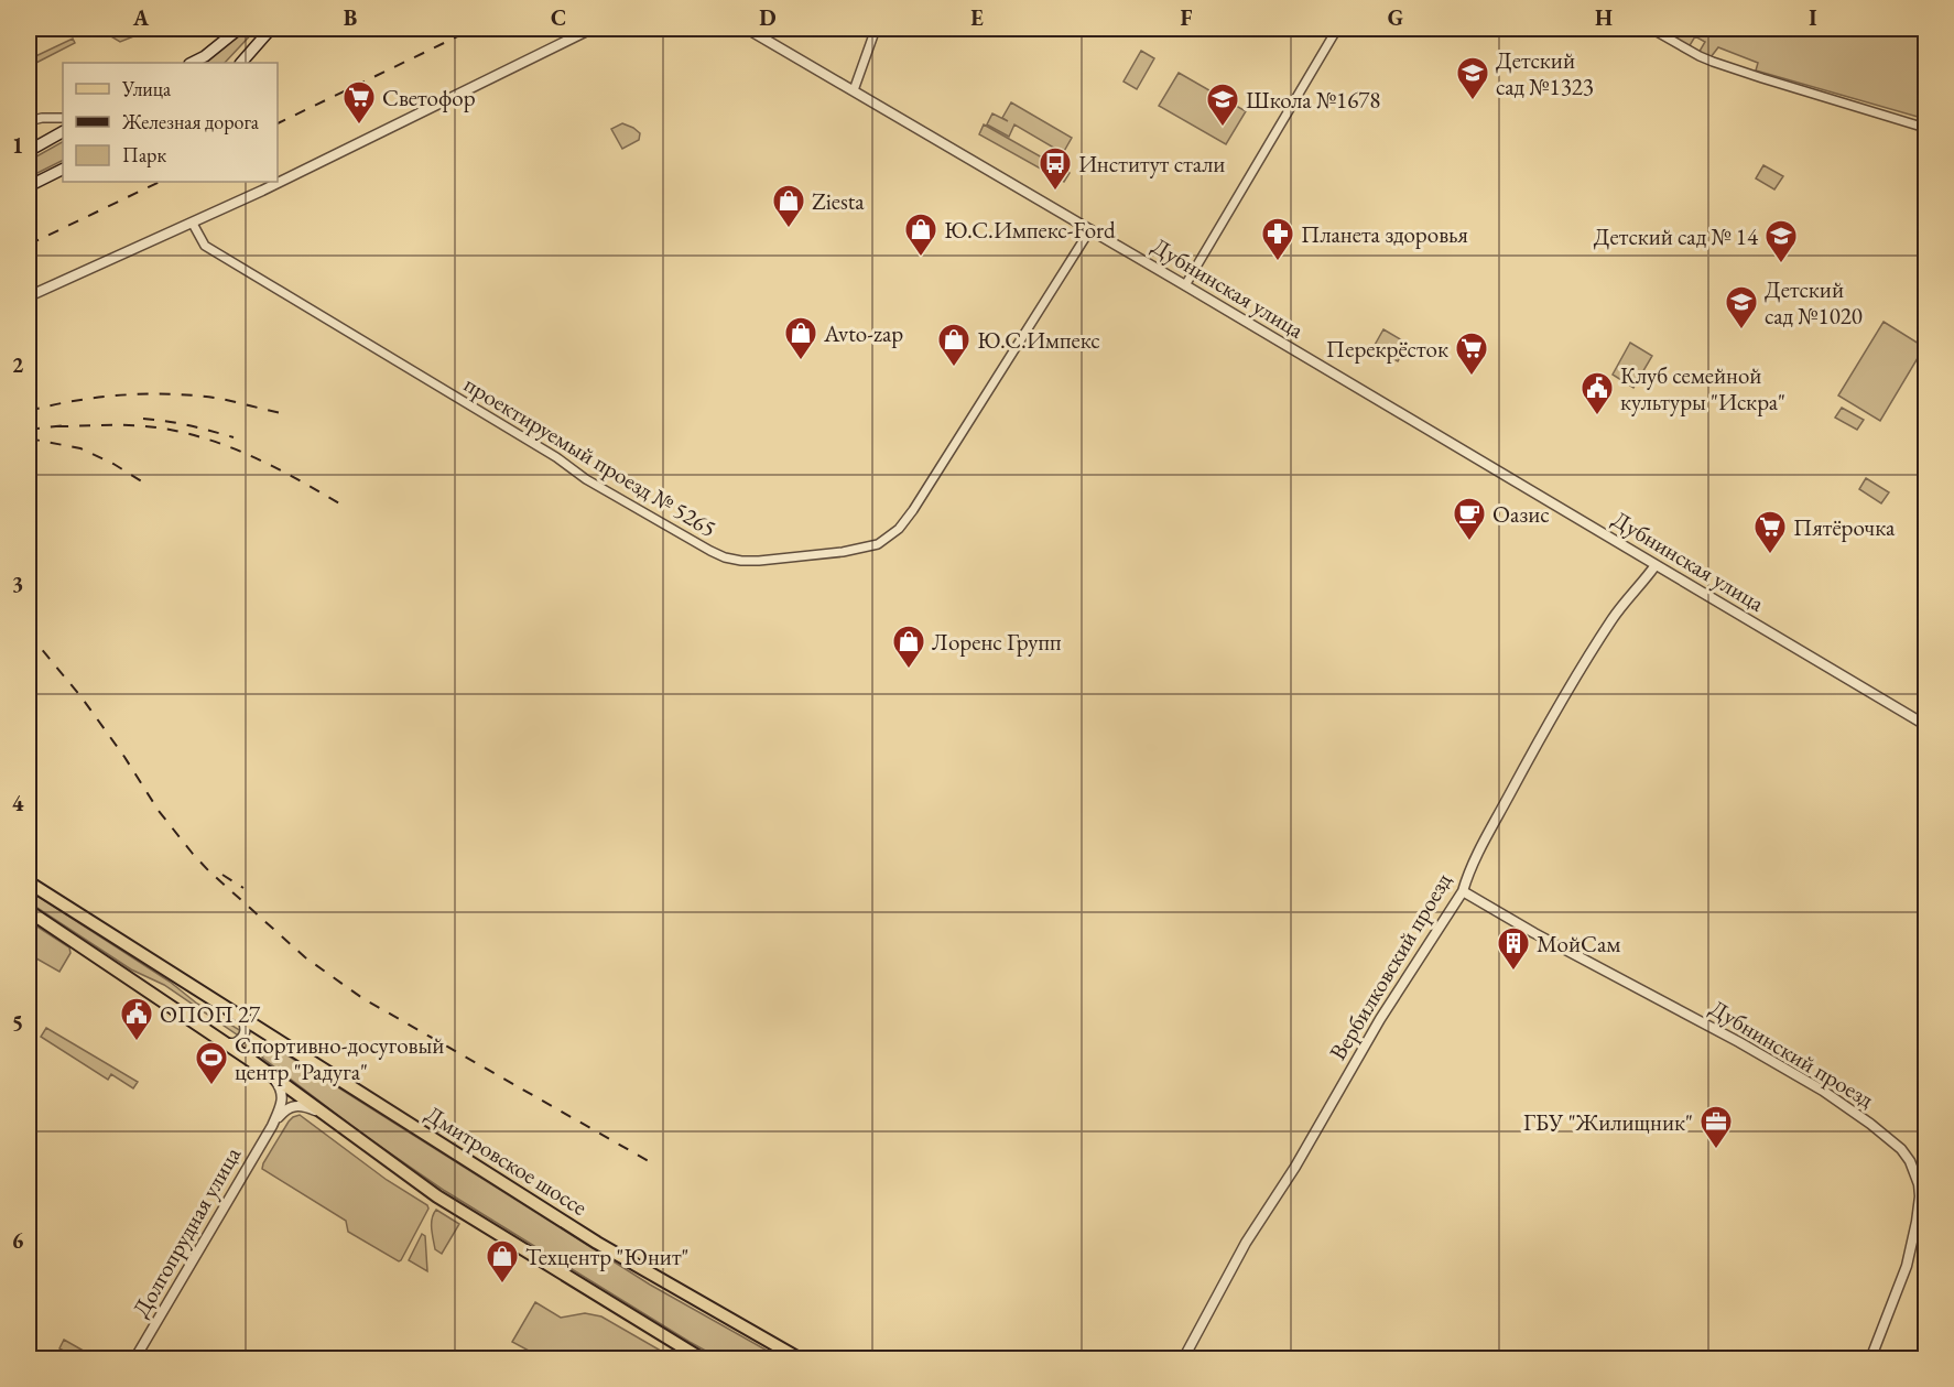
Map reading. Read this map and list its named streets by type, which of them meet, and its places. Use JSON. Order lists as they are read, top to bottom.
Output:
{
  "streets": {
    "main road": ["Дмитровское шоссе"],
    "street": [
      "Дубнинская улица",
      "проектируемый проезд № 5265",
      "Вербилковский проезд",
      "Дубнинский проезд",
      "Долгопрудная улица"
    ]
  },
  "crossings": [
    ["Дубнинская улица", "проектируемый проезд № 5265"],
    ["Дубнинская улица", "Вербилковский проезд"],
    ["Вербилковский проезд", "Дубнинский проезд"]
  ],
  "places": {
    "school or university": [
      "Детский сад №1323",
      "Школа №1678",
      "Детский сад № 14",
      "Детский сад №1020"
    ],
    "supermarket": ["Светофор", "Перекрёсток", "Пятёрочка"],
    "bus stop": ["Институт стали"],
    "shop": [
      "Ziesta",
      "Ю.С.Импекс-Ford",
      "Avto-zap",
      "Ю.С.Импекс",
      "Лоренс Групп",
      "Техцентр \"Юнит\""
    ],
    "pharmacy": ["Планета здоровья"],
    "public building": ["Клуб семейной культуры \"Искра\"", "ОПОП 27"],
    "cafe": ["Оазис"],
    "building": ["МойСам"],
    "sports": ["Спортивно-досуговый центр \"Радуга\""],
    "office": ["ГБУ \"Жилищник\""]
  },
  "legend": ["Улица", "Железная дорога", "Парк"],
  "grid": {
    "columns": [
      "A",
      "B",
      "C",
      "D",
      "E",
      "F",
      "G",
      "H",
      "I"
    ],
    "rows": [
      "1",
      "2",
      "3",
      "4",
      "5",
      "6"
    ]
  }
}
